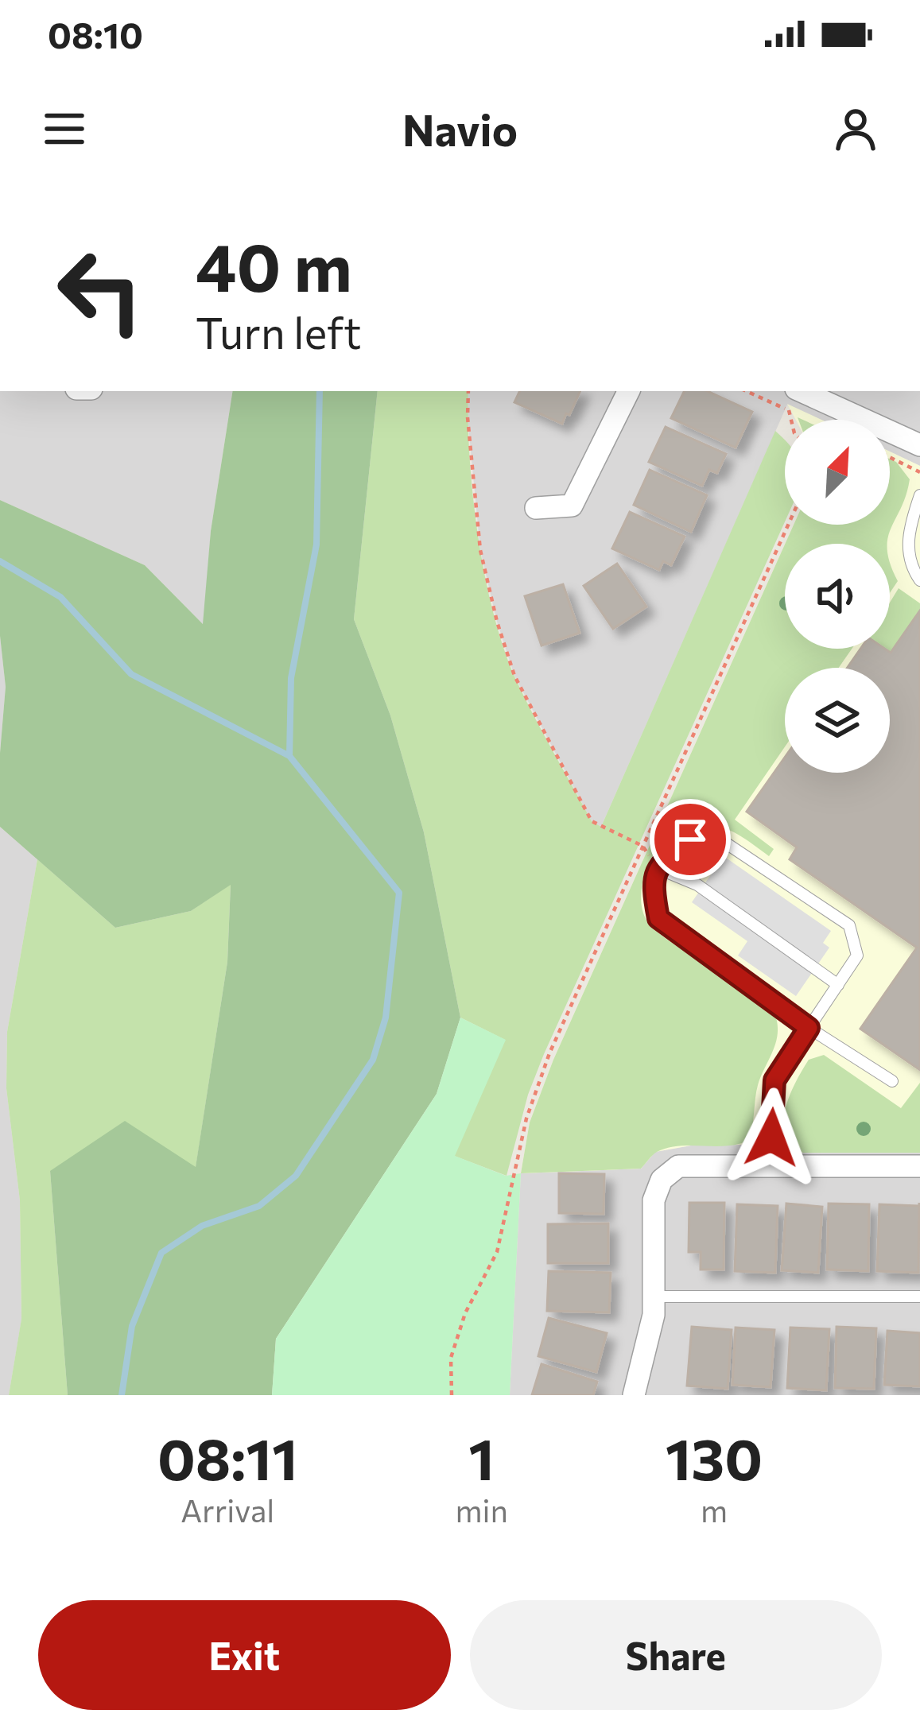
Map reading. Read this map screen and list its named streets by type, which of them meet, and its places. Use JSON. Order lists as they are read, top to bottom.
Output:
{
  "north": "top right",
  "page": {
    "status": "08:10",
    "header": "Navio",
    "turn": ["40 m", "Turn left"],
    "eta": [
      "08:11",
      "Arrival",
      "1",
      "min",
      "130",
      "m"
    ],
    "buttons": ["Exit", "Share"]
  }
}
